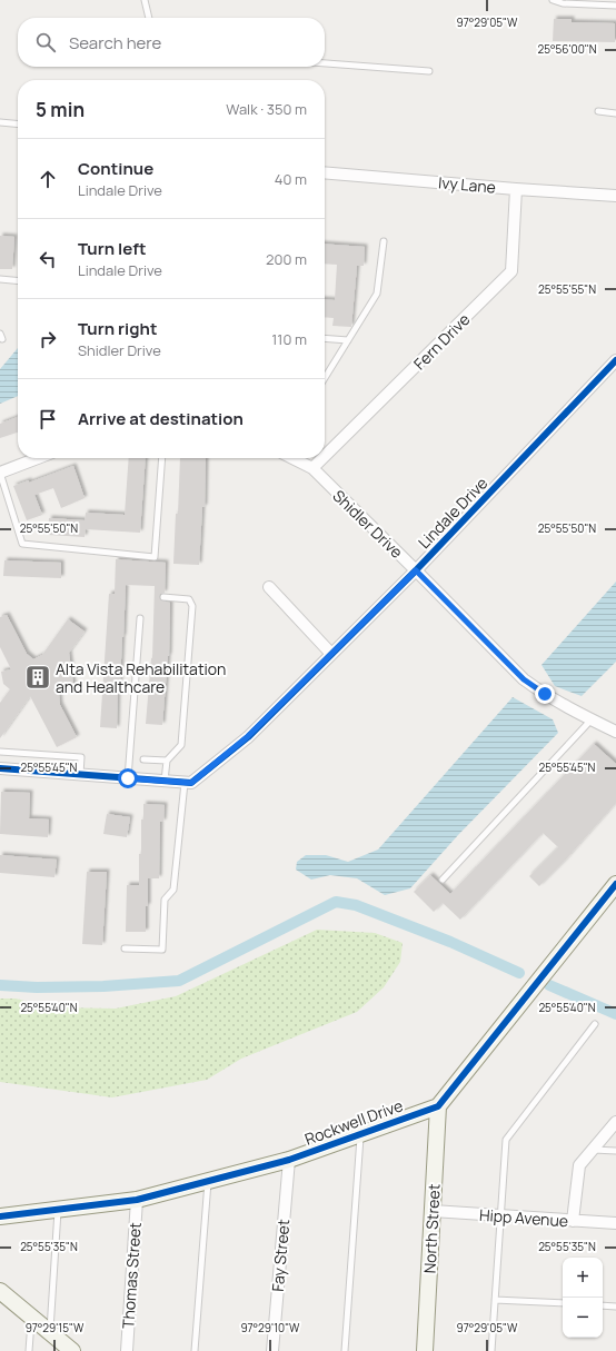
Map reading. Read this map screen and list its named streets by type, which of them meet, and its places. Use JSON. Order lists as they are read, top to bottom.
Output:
{
  "streets": {
    "street": [
      "Ivy Lane",
      "Fern Drive",
      "Lindale Drive",
      "Shidler Drive",
      "Rockwell Drive",
      "Hipp Avenue",
      "North Street",
      "Fay Street",
      "Thomas Street"
    ]
  },
  "crossings": [
    ["Ivy Lane", "Fern Drive"],
    ["Fern Drive", "Shidler Drive"],
    ["Lindale Drive", "Shidler Drive"],
    ["Rockwell Drive", "North Street"],
    ["Rockwell Drive", "Fay Street"],
    ["Rockwell Drive", "Thomas Street"],
    ["Hipp Avenue", "North Street"]
  ],
  "places": {
    "building": ["Alta Vista Rehabilitation and Healthcare"]
  },
  "page": {
    "search": "Search here",
    "heading": ["5 min", "Walk · 350 m"],
    "list": [
      ["Continue", "Lindale Drive", "40 m"],
      ["Turn left", "Lindale Drive", "200 m"],
      ["Turn right", "Shidler Drive", "110 m"],
      "Arrive at destination"
    ],
    "map_buttons": ["+", "−"]
  },
  "coordinates": [
    "97°29'05\"W",
    "25°56'00\"N",
    "25°55'55\"N",
    "25°55'50\"N",
    "25°55'45\"N",
    "25°55'40\"N",
    "25°55'35\"N",
    "97°29'15\"W",
    "97°29'10\"W"
  ]
}
